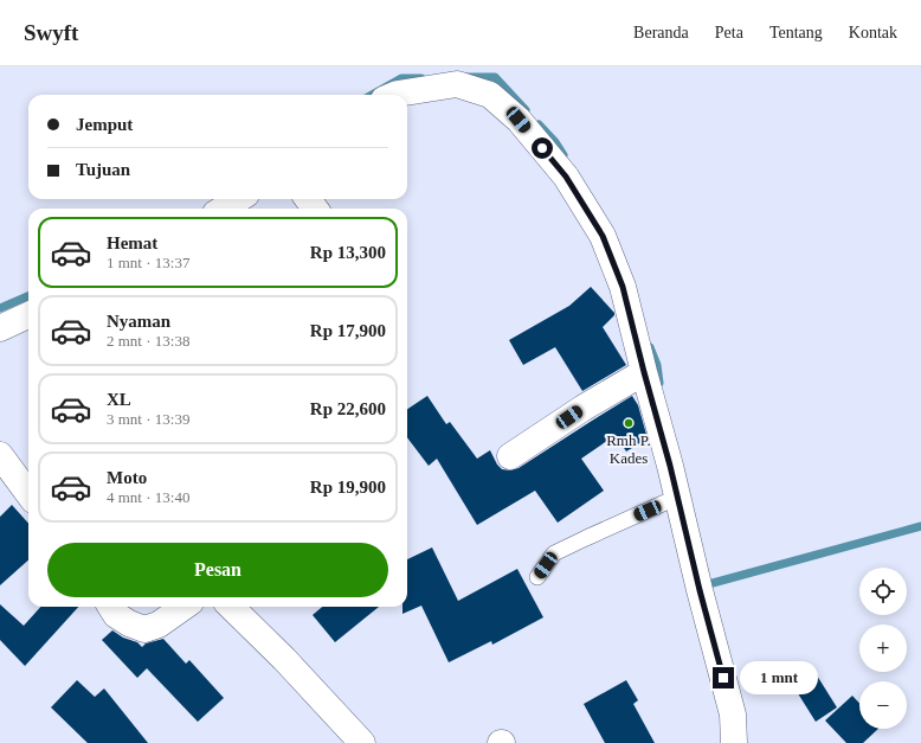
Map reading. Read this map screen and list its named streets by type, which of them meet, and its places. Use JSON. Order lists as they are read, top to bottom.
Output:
{
  "places": ["Rmh P. Kades"],
  "page": {
    "header": "Swyft",
    "nav": [
      "Beranda",
      "Peta",
      "Tentang",
      "Kontak"
    ],
    "banner": ["Jemput", "Tujuan"],
    "list": [
      {
        "name": "Hemat",
        "note": "1 mnt · 13:37",
        "value": "Rp 13,300"
      },
      {
        "name": "Nyaman",
        "note": "2 mnt · 13:38",
        "value": "Rp 17,900"
      },
      {
        "name": "XL",
        "note": "3 mnt · 13:39",
        "value": "Rp 22,600"
      },
      {
        "name": "Moto",
        "note": "4 mnt · 13:40",
        "value": "Rp 19,900"
      }
    ],
    "buttons": "Pesan",
    "map_buttons": ["+", "−"],
    "bubble": "1 mnt"
  }
}
